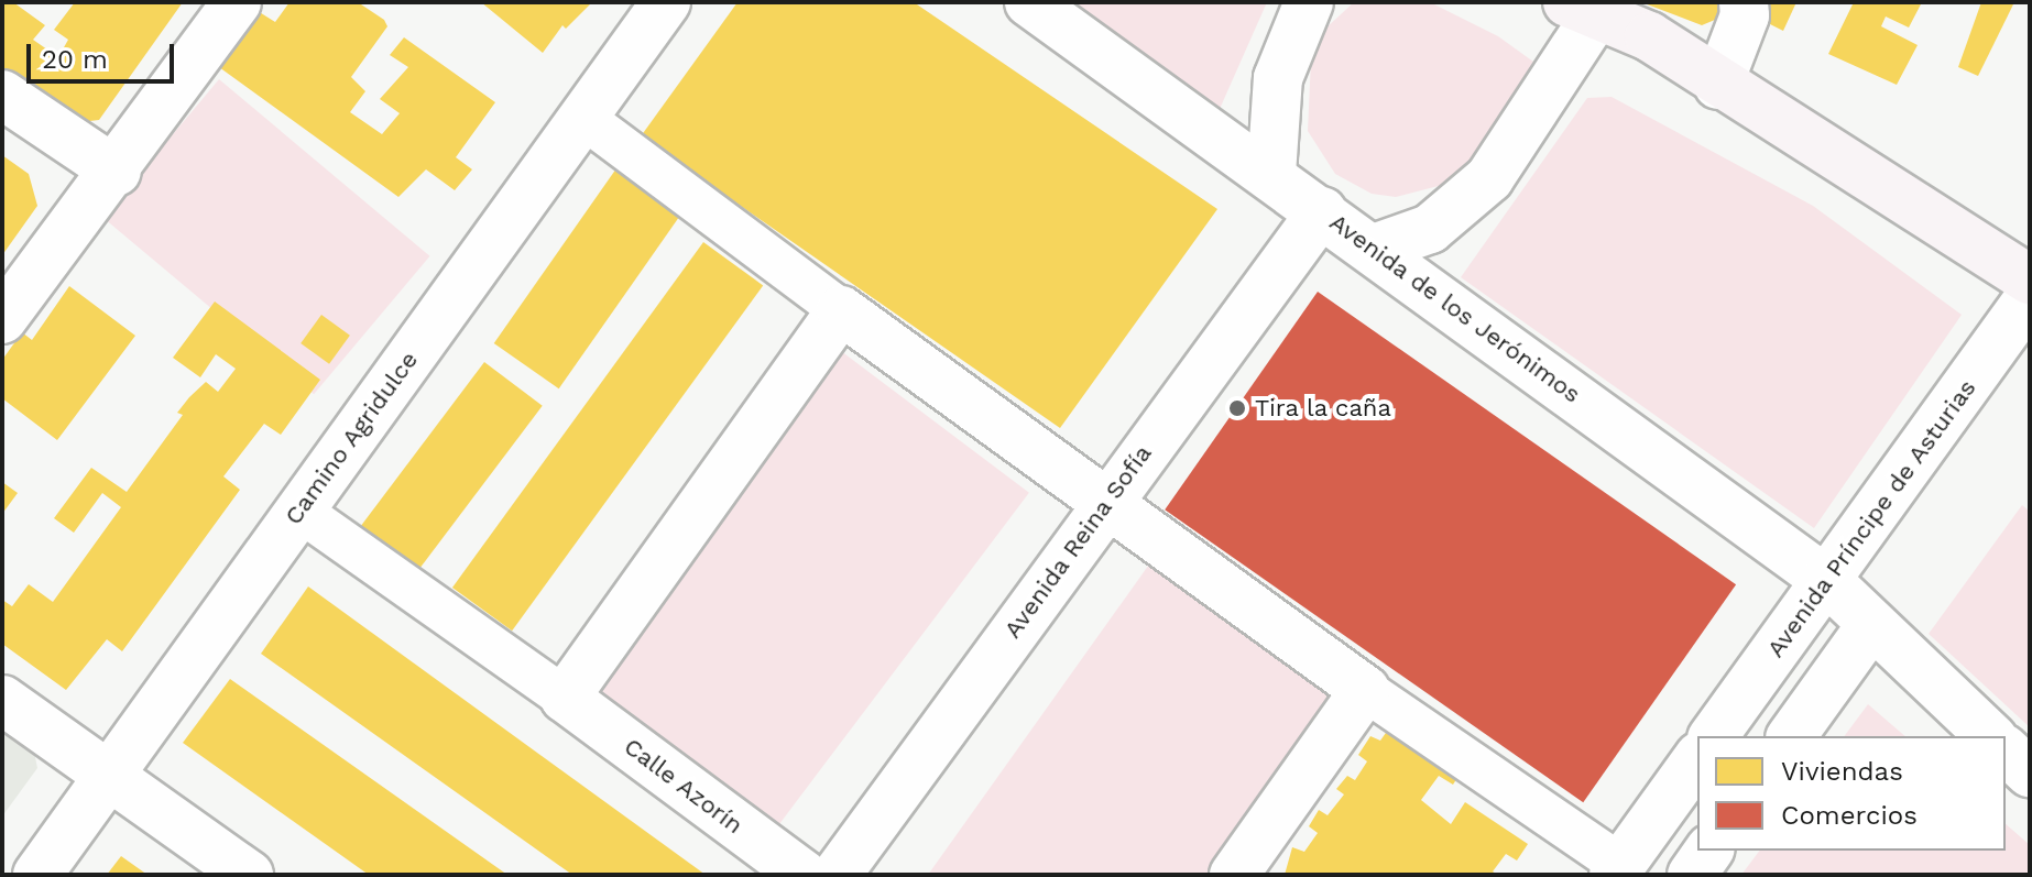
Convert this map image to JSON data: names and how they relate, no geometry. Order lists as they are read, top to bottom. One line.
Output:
{"streets":{"street":["Avenida de los Jerónimos","Camino Agridulce","Avenida Príncipe de Asturias","Avenida Reina Sofía","Calle Azorín"]},"crossings":[["Avenida de los Jerónimos","Avenida Príncipe de Asturias"],["Avenida de los Jerónimos","Avenida Reina Sofía"]],"places":["Tira la caña"],"legend":["Viviendas","Comercios"],"scale_bar":"20 m"}
